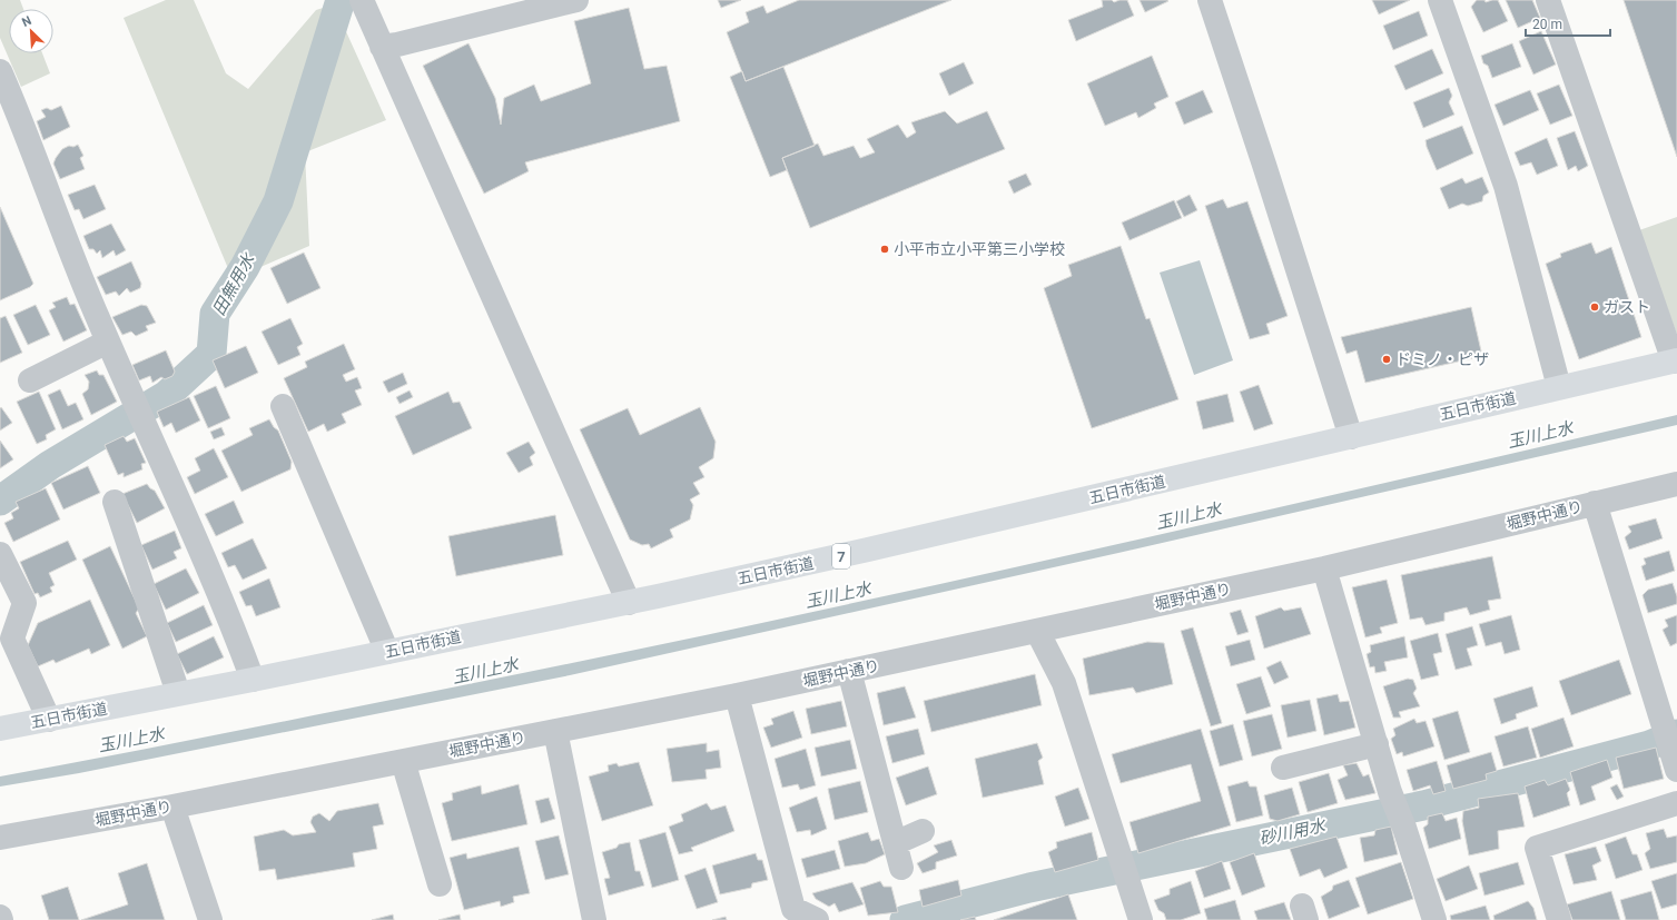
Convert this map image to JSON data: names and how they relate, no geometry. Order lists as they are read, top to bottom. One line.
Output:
{"streets":{"main road":["五日市街道","7"],"street":["堀野中通り"]},"water":["田無用水","玉川上水","砂川用水"],"places":["小平市立小平第三小学校","ガスト","ドミノ・ピザ"],"scale_bar":"20 m","north":"top left"}
